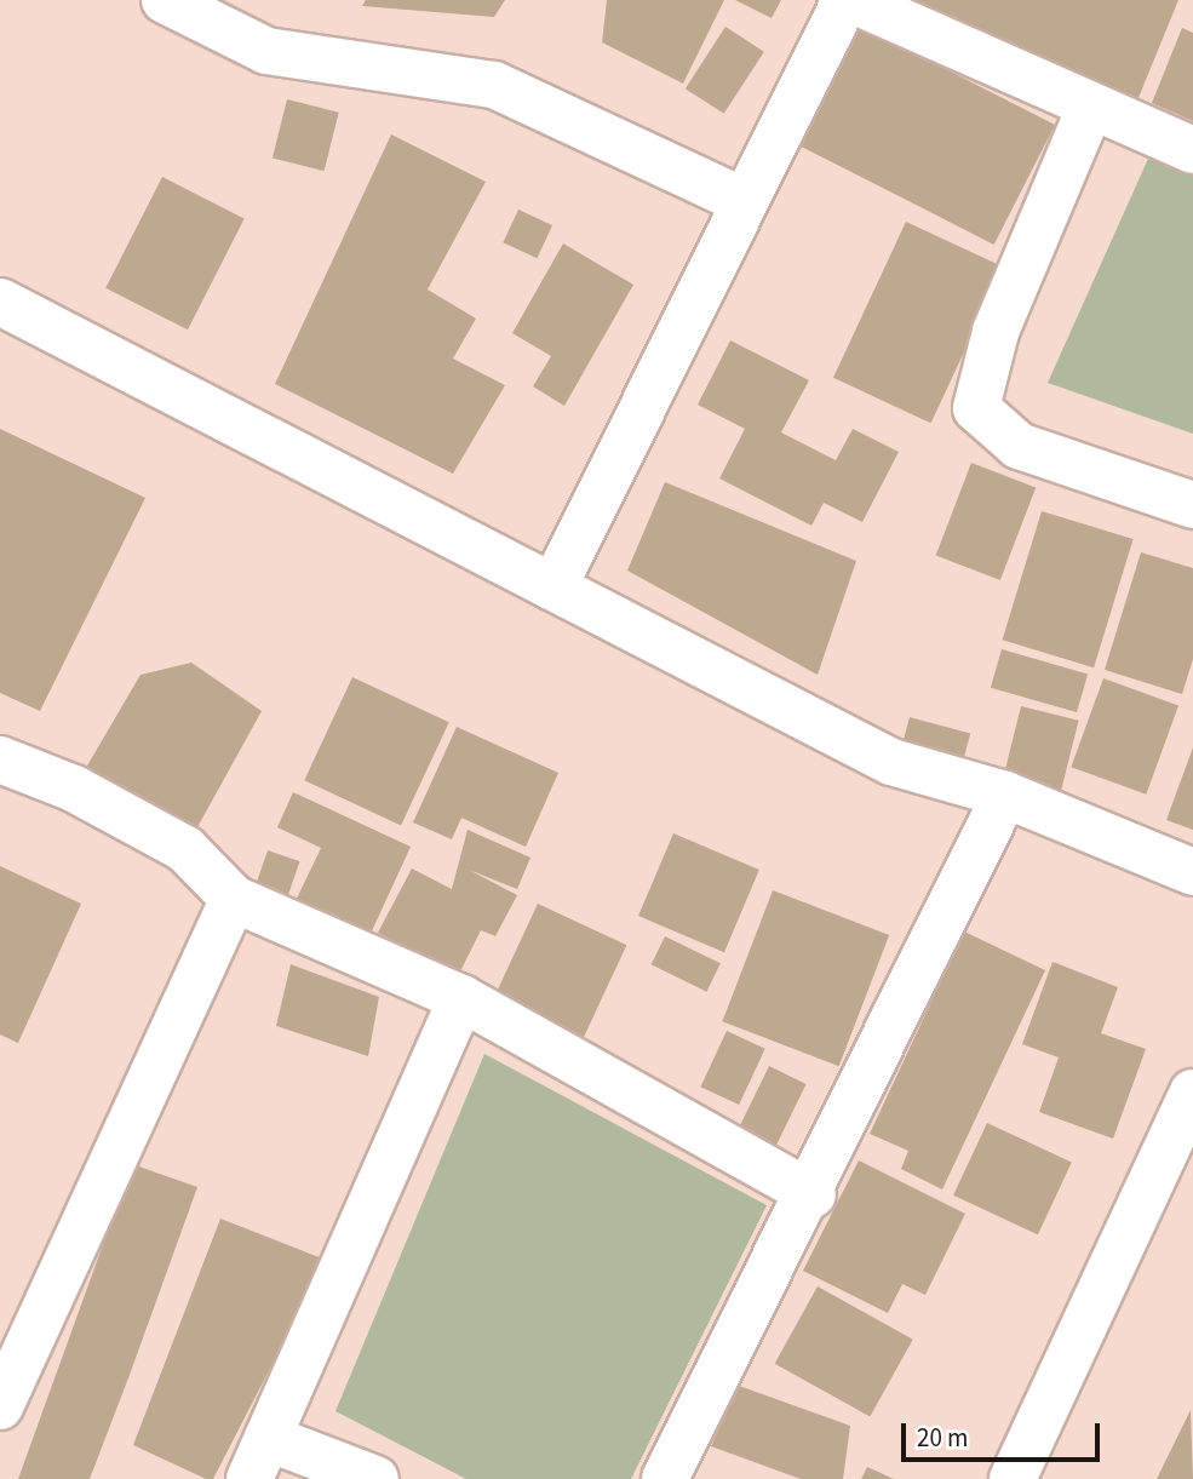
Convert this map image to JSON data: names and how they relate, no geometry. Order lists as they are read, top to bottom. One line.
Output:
{"scale_bar":"20 m"}
